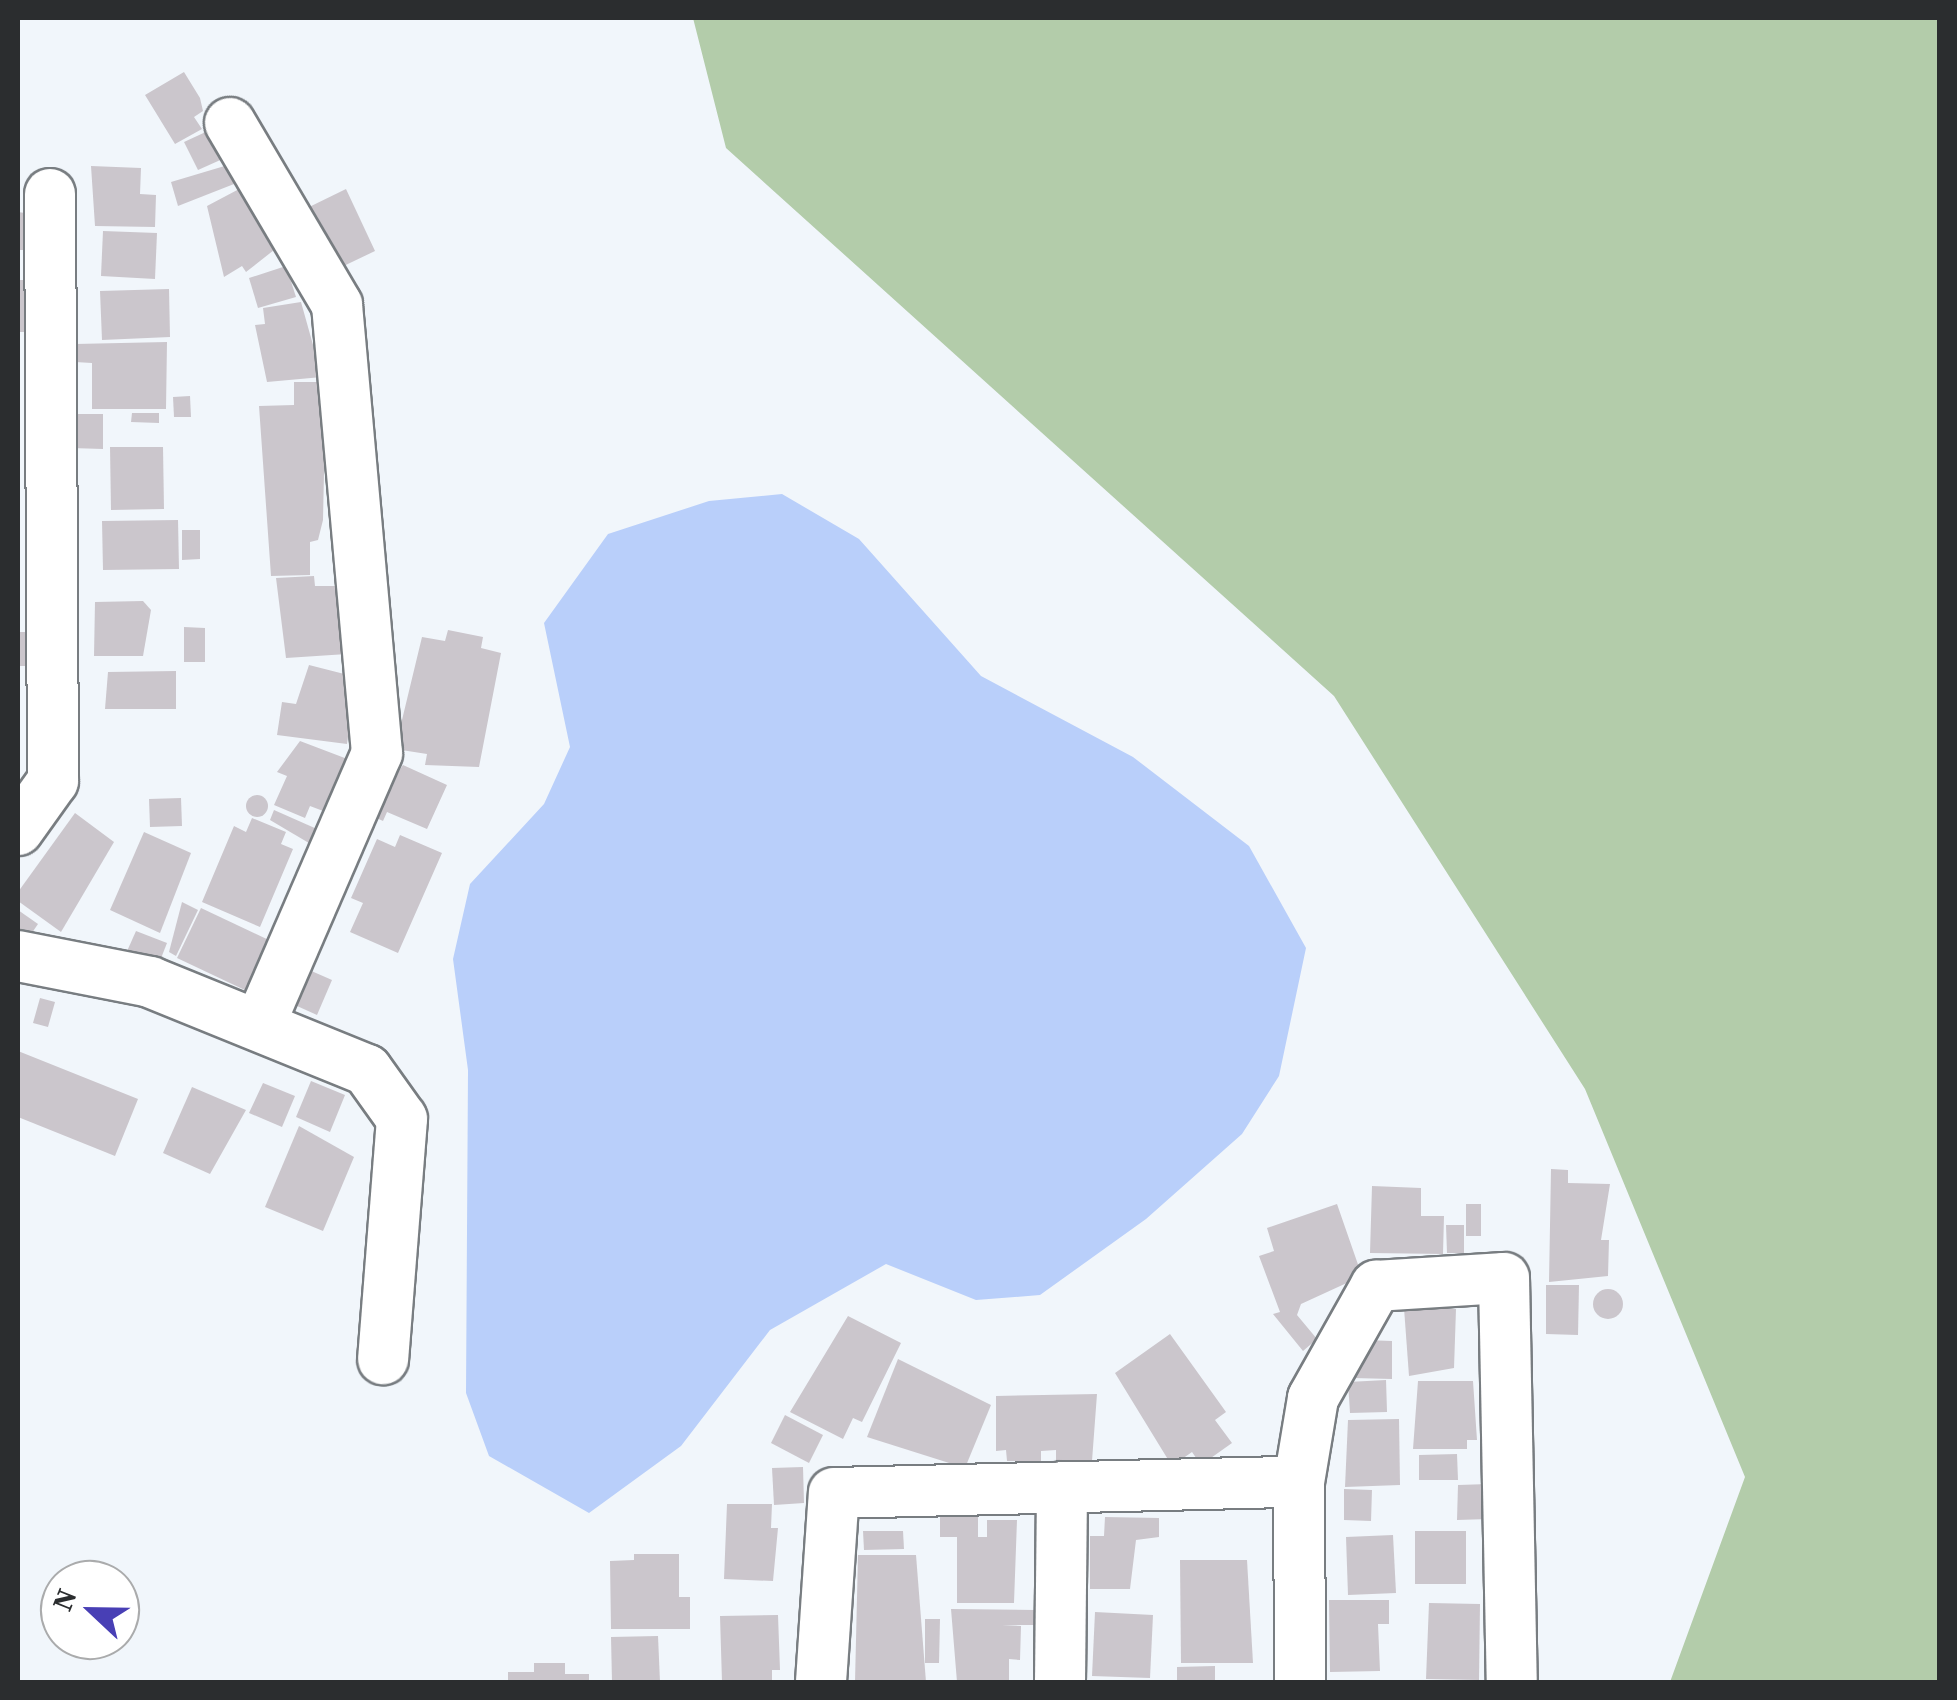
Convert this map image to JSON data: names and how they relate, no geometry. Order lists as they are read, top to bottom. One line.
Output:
{"north":"left"}
